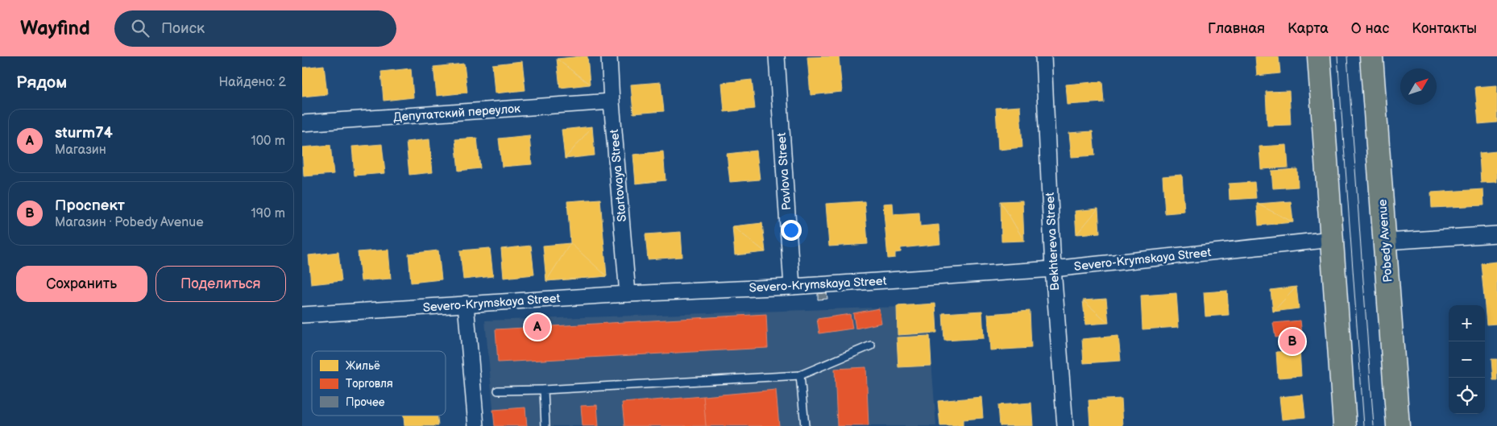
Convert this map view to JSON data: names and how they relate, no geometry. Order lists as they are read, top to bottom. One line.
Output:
{"streets":{"main road":["Pobedy Avenue"],"street":["Депутатский переулок","Pavlova Street","Startovaya Street","Bekhtereva Street","Severo-Krymskaya Street"]},"crossings":[["Депутатский переулок","Startovaya Street"],["Pavlova Street","Severo-Krymskaya Street"],["Startovaya Street","Severo-Krymskaya Street"],["Bekhtereva Street","Severo-Krymskaya Street"]],"legend":["Жильё","Торговля","Прочее"],"north":"top right","page":{"header":"Wayfind","search":"Поиск","nav":["Главная","Карта","О нас","Контакты"],"heading":["Рядом","Найдено: 2"],"list":[{"mark":"A","name":"sturm74","note":"Магазин","value":"100 m"},{"mark":"B","name":"Проспект","note":"Магазин · Pobedy Avenue","value":"190 m"}],"buttons":["Сохранить","Поделиться"],"map_buttons":["+","−"],"pins":["A","B"]}}
